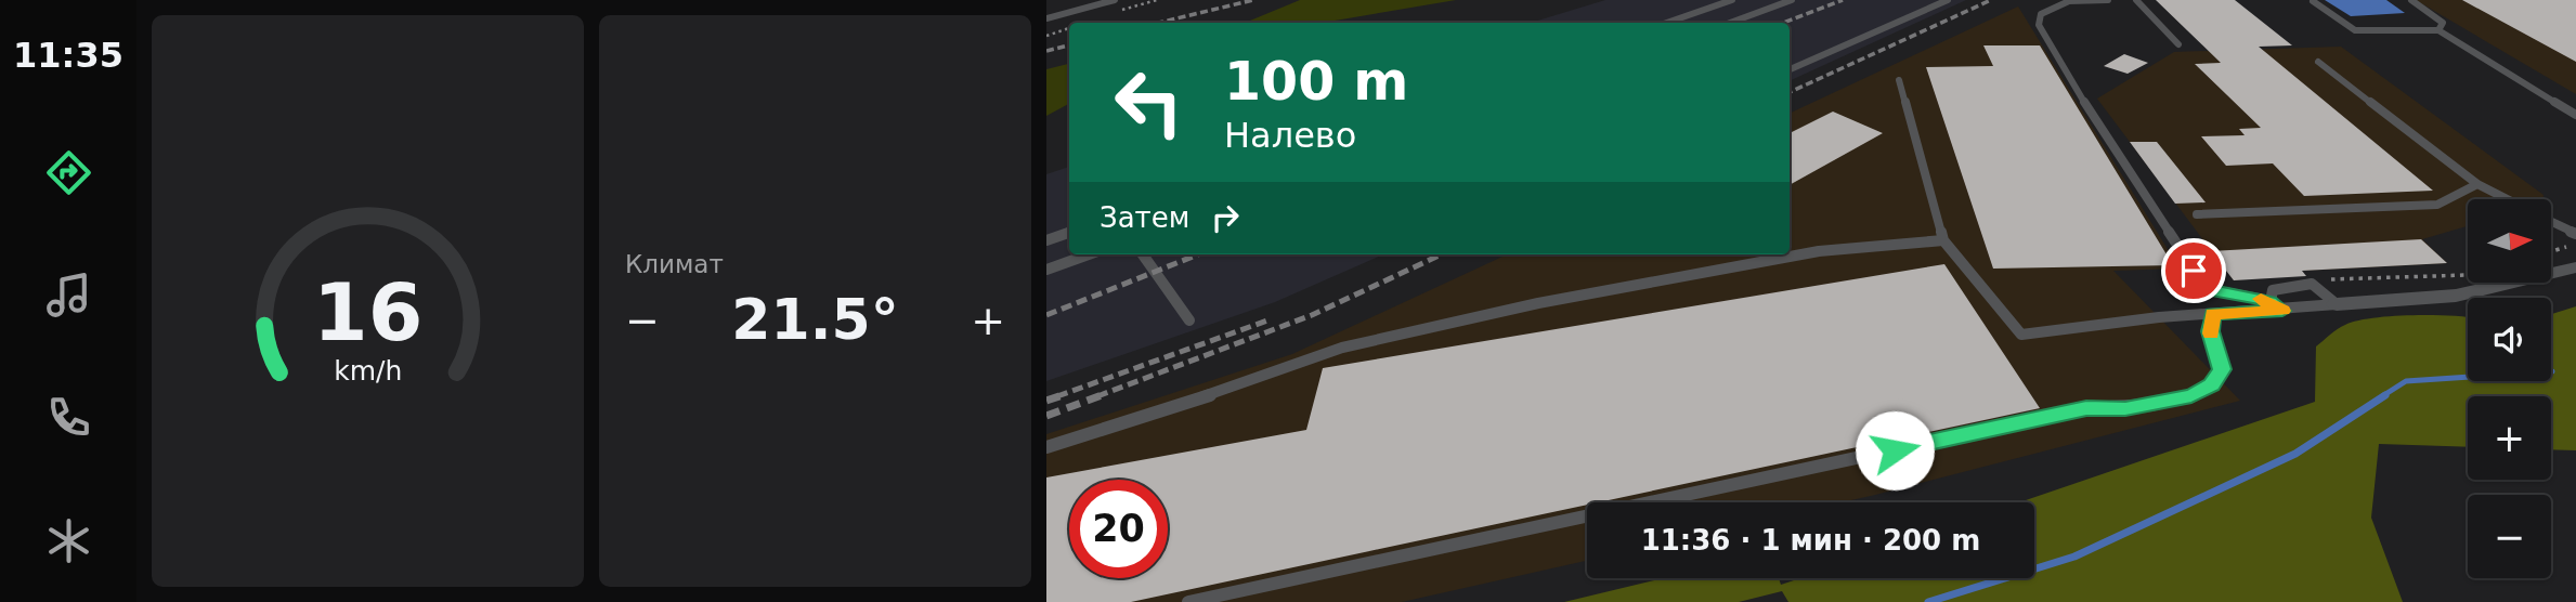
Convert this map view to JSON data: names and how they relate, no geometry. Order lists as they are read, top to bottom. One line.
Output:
{"north":"right","page":{"tabs":"11:35","tile":"Климат","turn":["100 m","Налево"],"then":"Затем","map_buttons":["+","−"],"heat":["−","21.5°","+"],"limit":"20","trip":"11:36 · 1 мин · 200 m","gauge":["16","km/h"]}}
